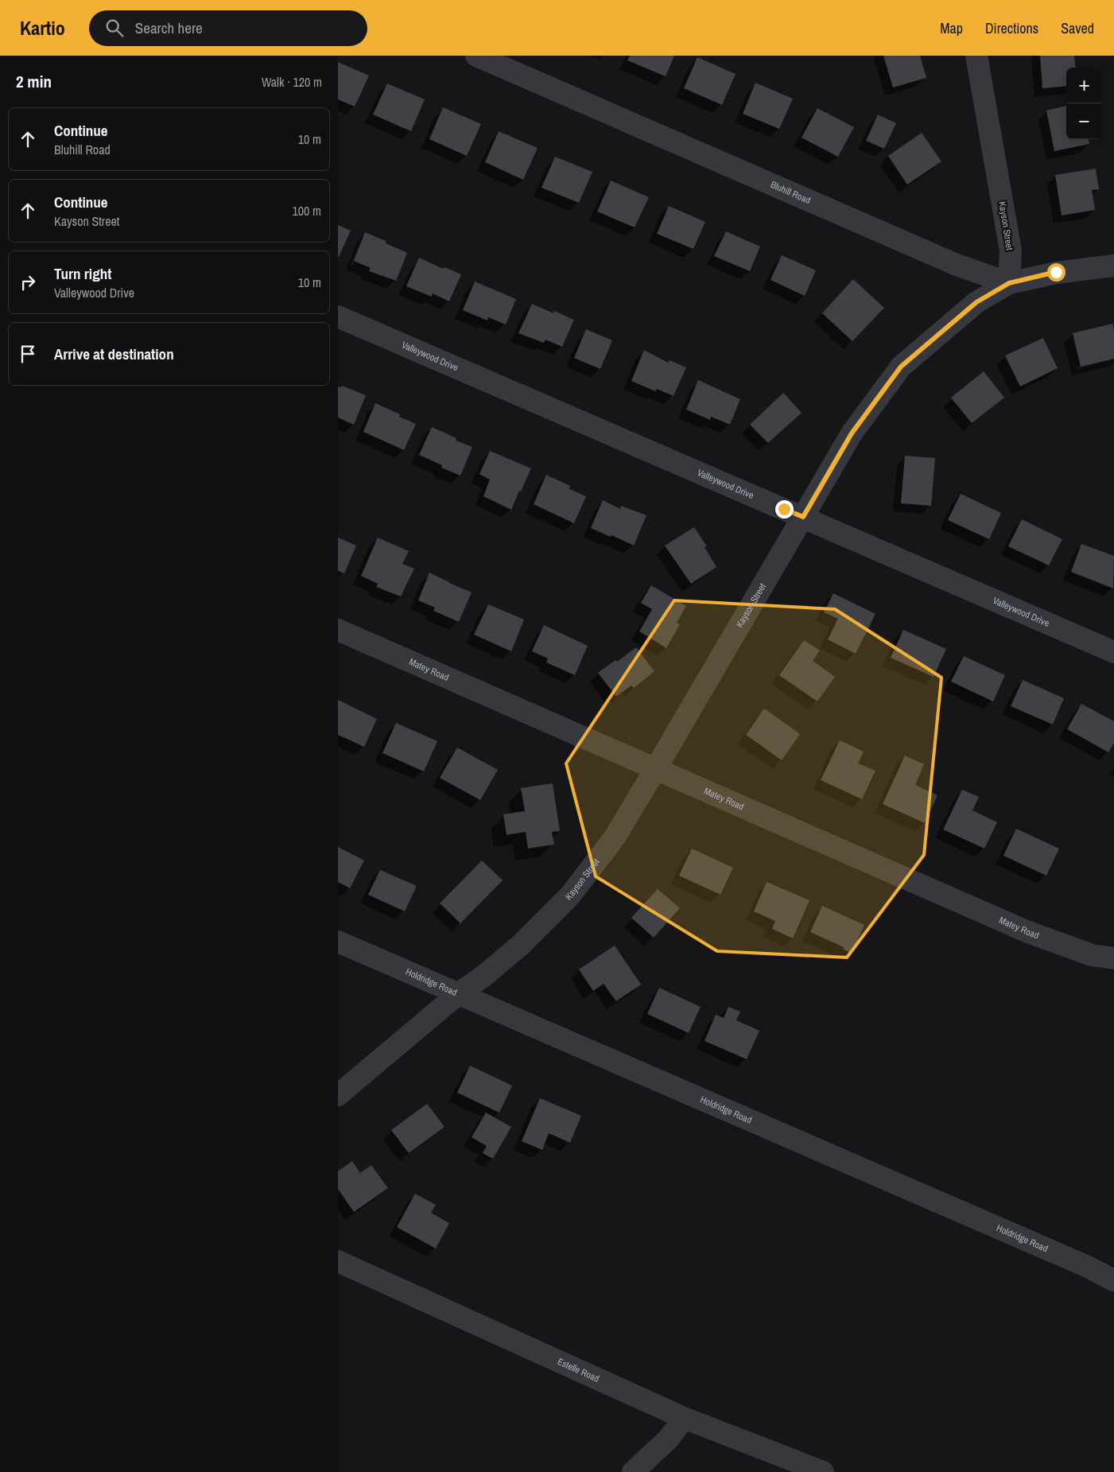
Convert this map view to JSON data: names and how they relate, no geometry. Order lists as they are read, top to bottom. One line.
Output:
{"streets":{"street":["Bluhill Road","Kayson Street","Valleywood Drive","Matey Road","Holdridge Road","Estelle Road"]},"crossings":[["Bluhill Road","Kayson Street"],["Kayson Street","Valleywood Drive"],["Kayson Street","Matey Road"],["Kayson Street","Holdridge Road"]],"page":{"header":"Kartio","search":"Search here","nav":["Map","Directions","Saved"],"heading":["2 min","Walk · 120 m"],"map_buttons":["+","−"],"list":[["Continue","Bluhill Road","10 m"],["Continue","Kayson Street","100 m"],["Turn right","Valleywood Drive","10 m"],"Arrive at destination"]}}
